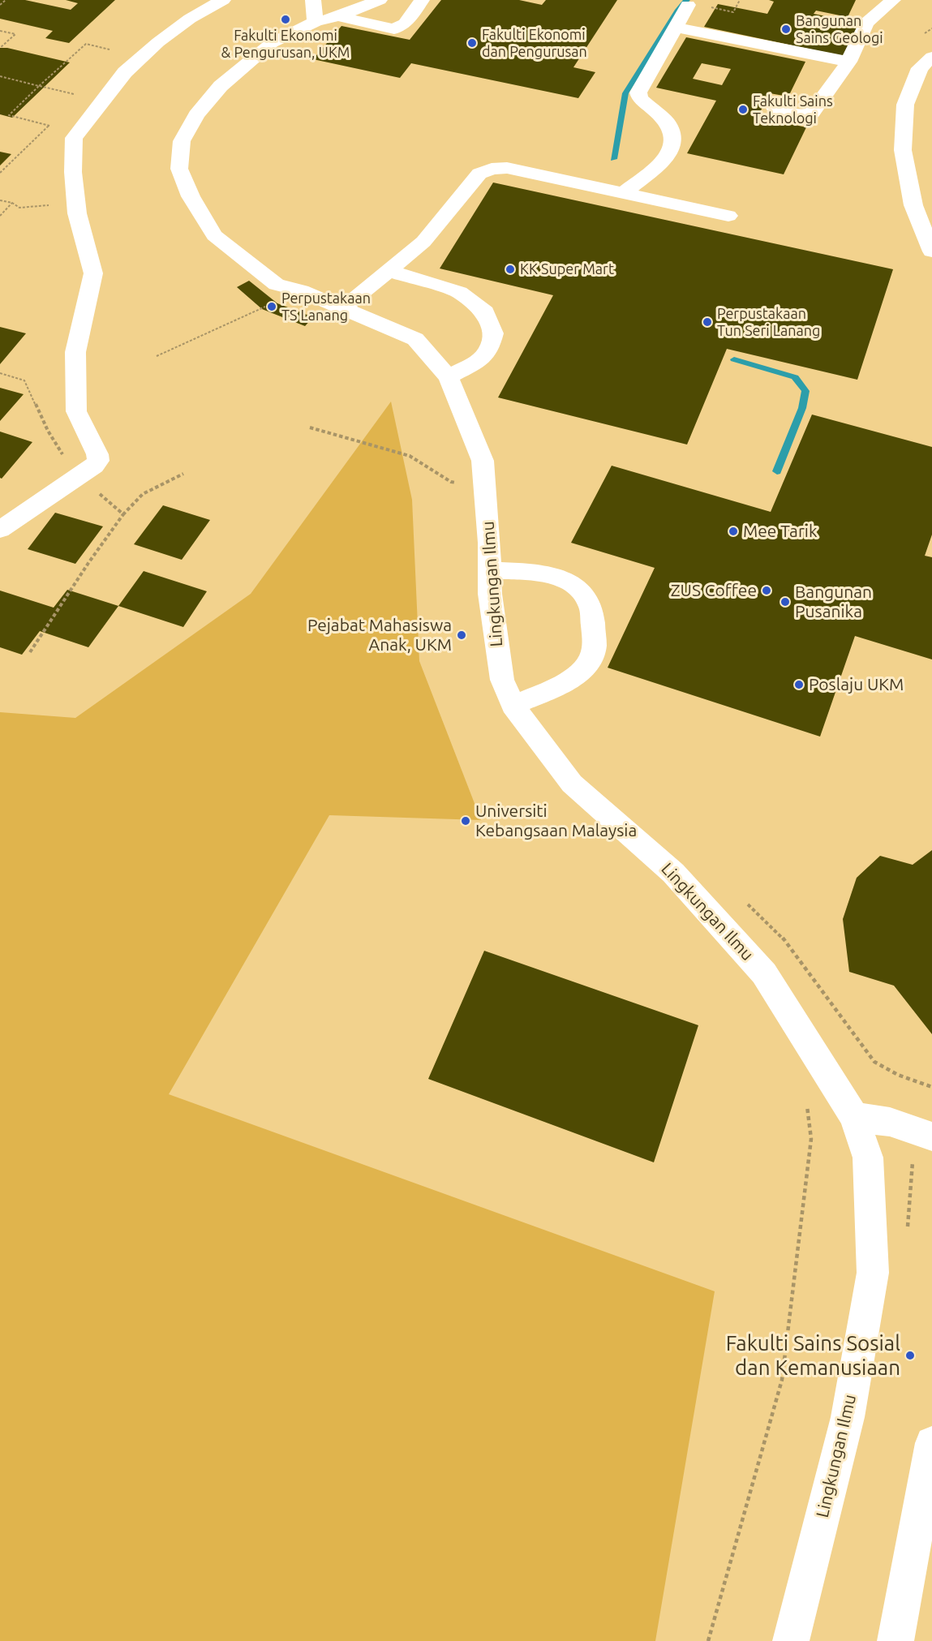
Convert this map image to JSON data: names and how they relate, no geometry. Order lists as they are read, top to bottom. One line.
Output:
{"streets":{"street":["Lingkungan Ilmu"]},"places":["Fakulti Ekonomi & Pengurusan, UKM","Bangunan Sains Geologi","Fakulti Ekonomi dan Pengurusan","Fakulti Sains Teknologi","KK Super Mart","Perpustakaan TS Lanang","Perpustakaan Tun Seri Lanang","Mee Tarik","ZUS Coffee","Bangunan Pusanika","Pejabat Mahasiswa Anak, UKM","Poslaju UKM","Universiti Kebangsaan Malaysia","Fakulti Sains Sosial dan Kemanusiaan"]}
